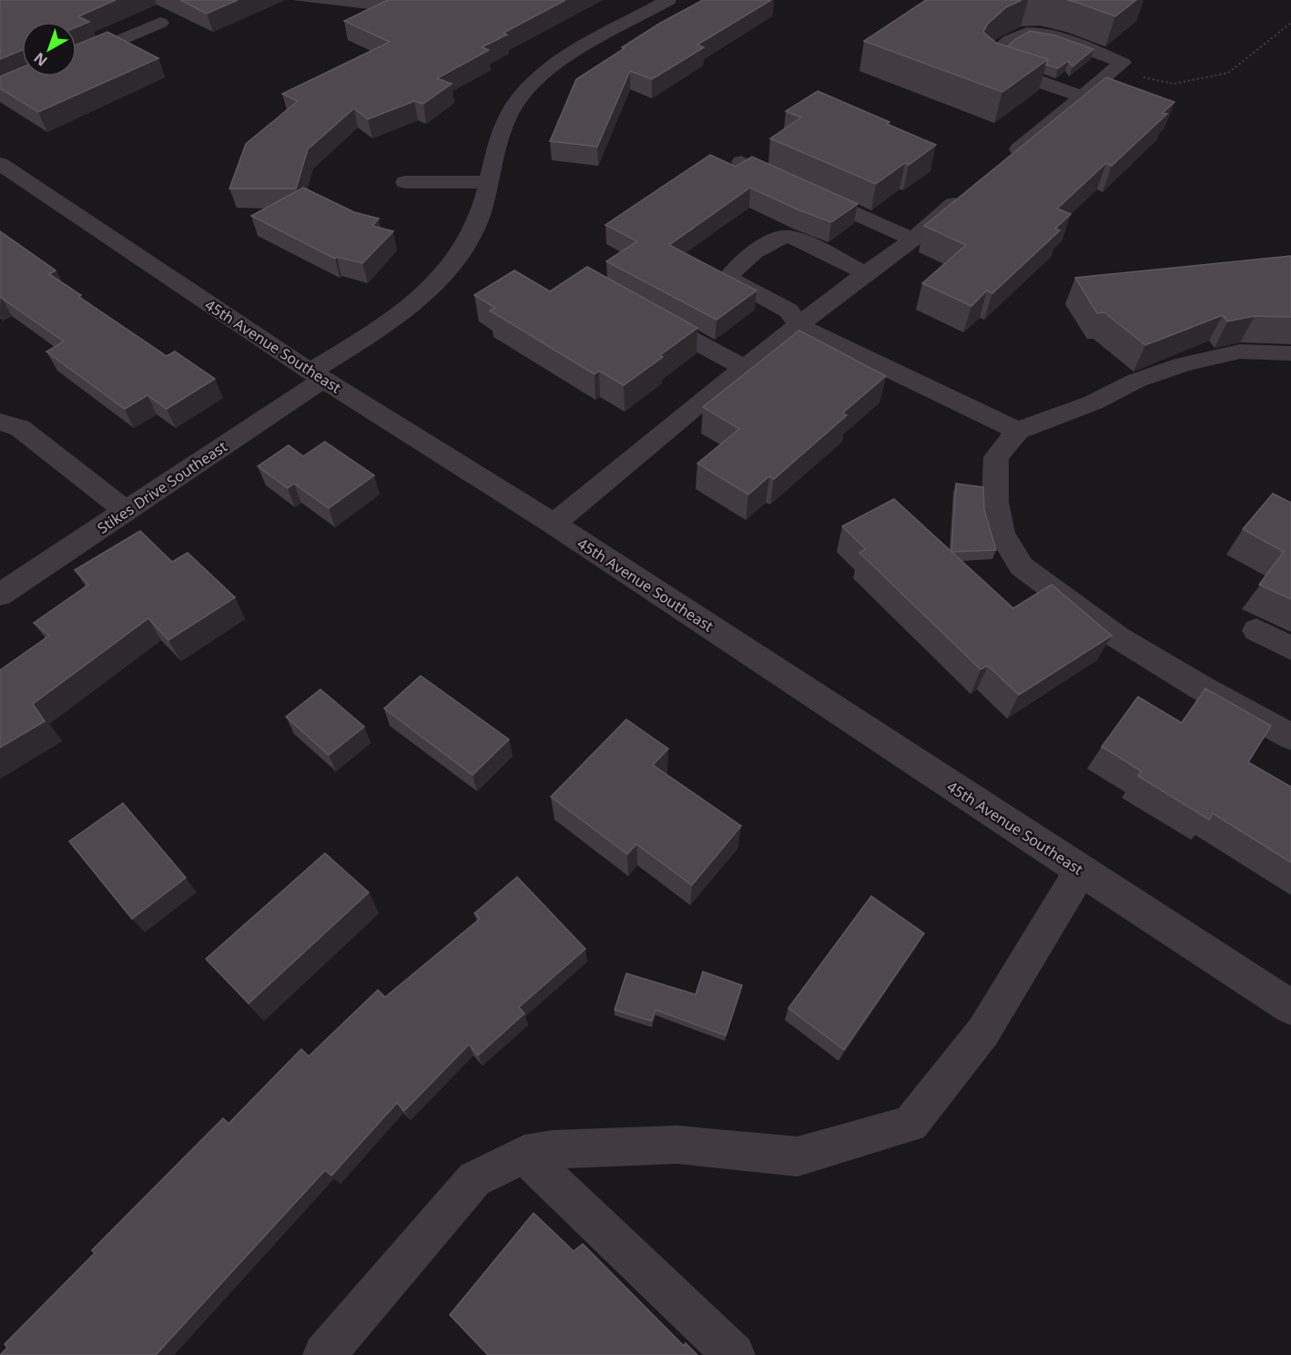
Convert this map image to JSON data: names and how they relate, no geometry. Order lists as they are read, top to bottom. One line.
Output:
{"streets":{"street":["45th Avenue Southeast","Stikes Drive Southeast"]},"crossings":[["45th Avenue Southeast","Stikes Drive Southeast"]],"north":"bottom left"}
